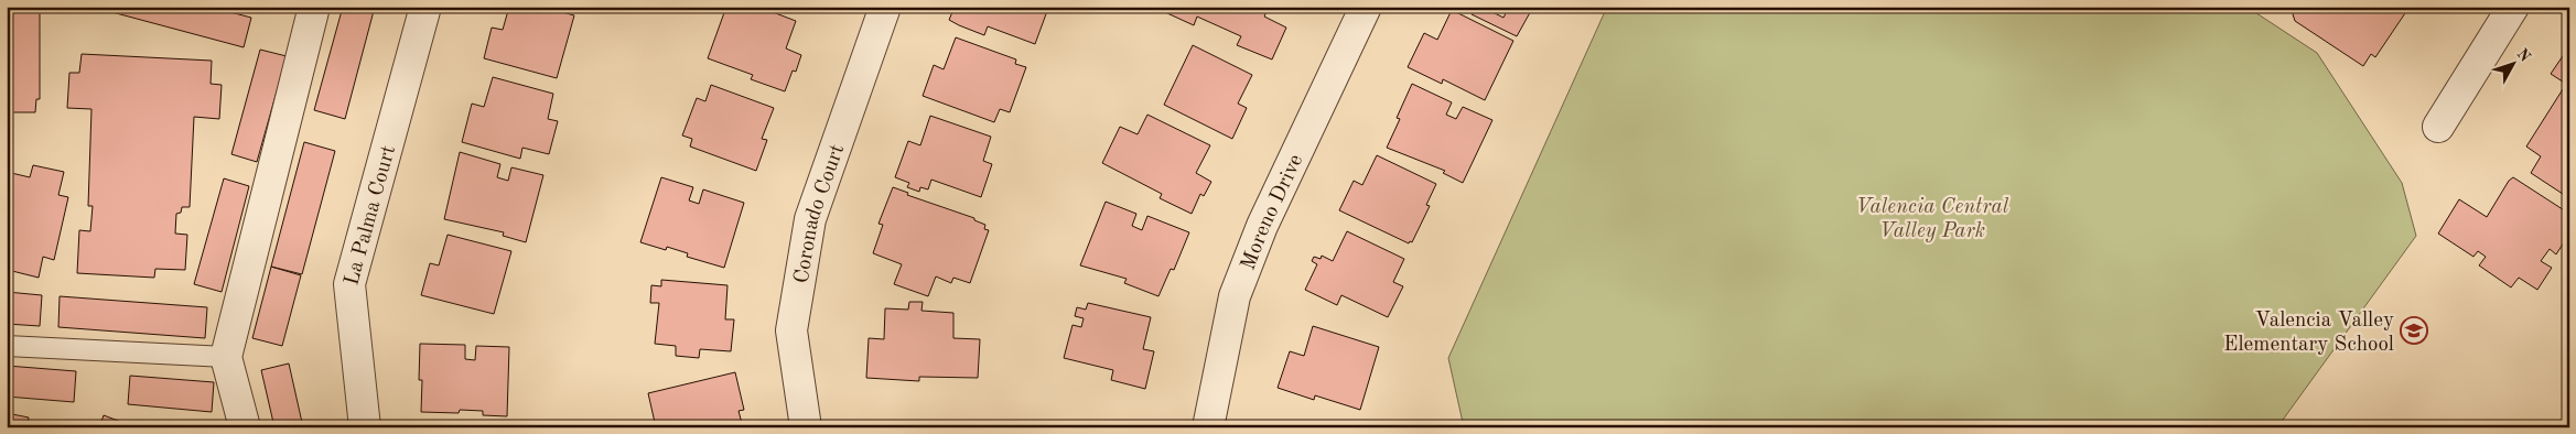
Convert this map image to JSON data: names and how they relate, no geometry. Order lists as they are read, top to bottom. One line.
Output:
{"streets":{"street":["Moreno Drive","Coronado Court","La Palma Court"]},"parks":["Valencia Central Valley Park"],"places":{"school or university":["Valencia Valley Elementary School"]},"north":"top right"}
